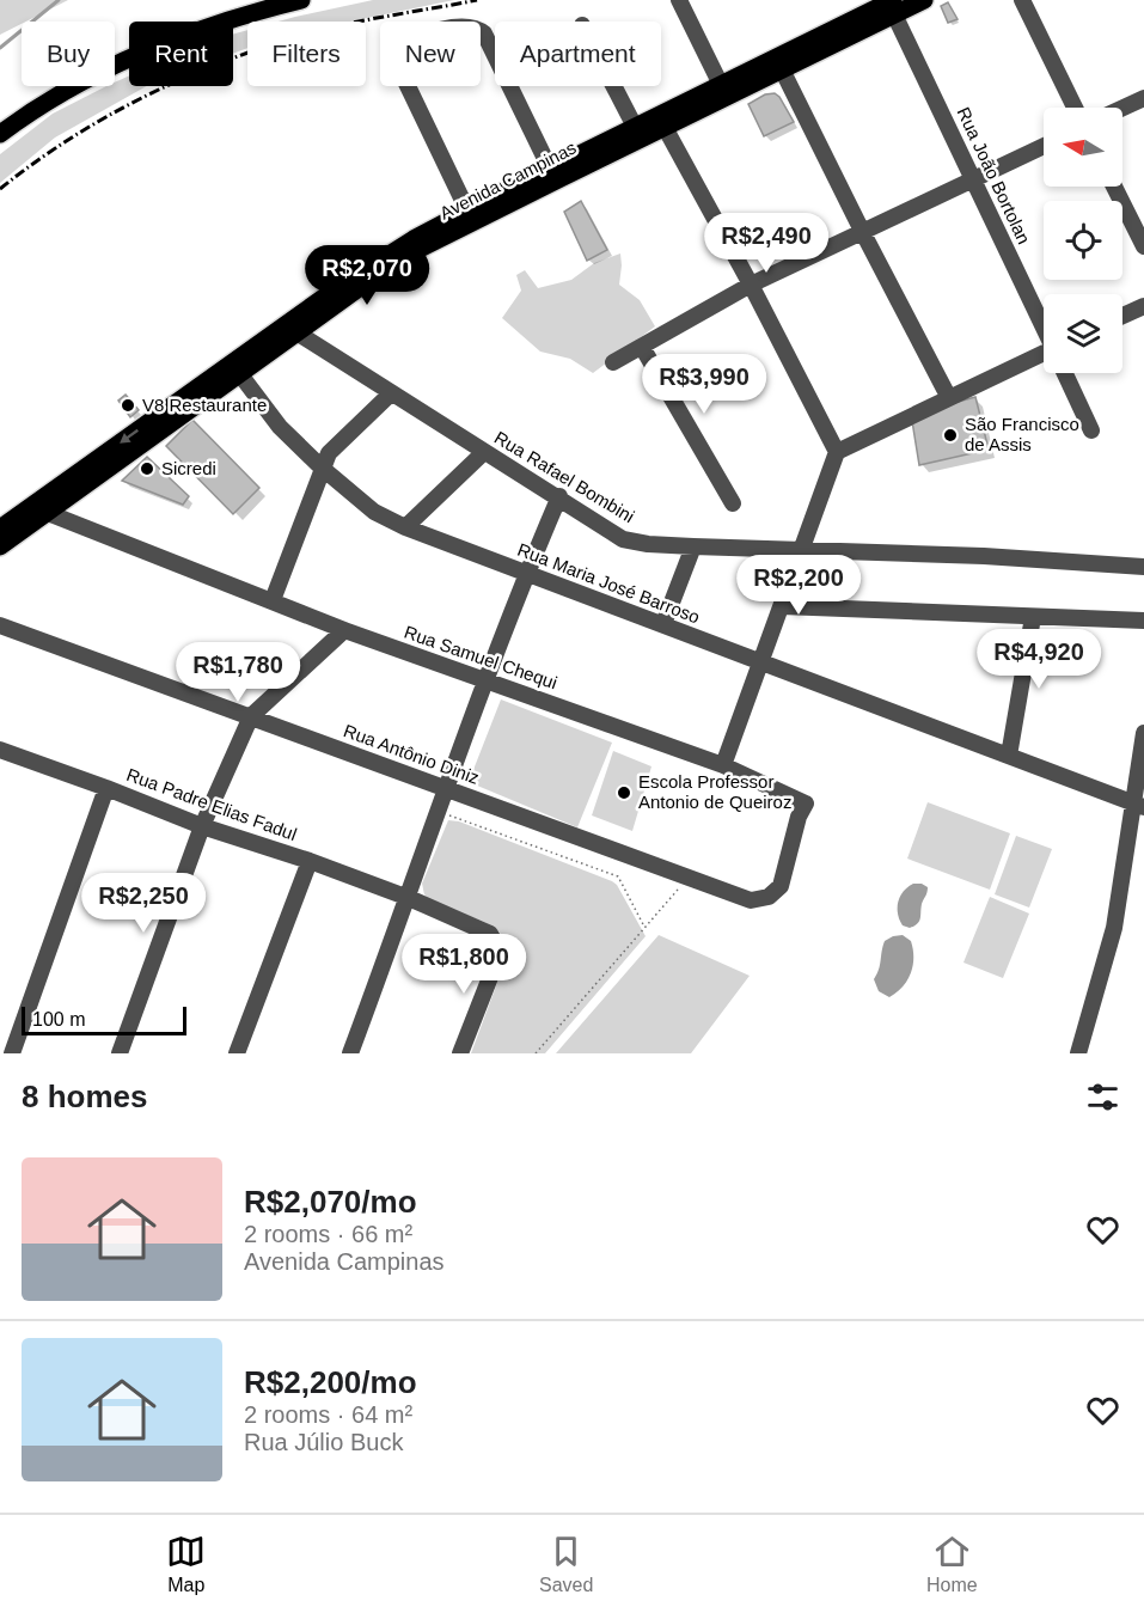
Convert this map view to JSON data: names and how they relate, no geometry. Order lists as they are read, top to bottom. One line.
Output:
{"streets":{"main road":["Avenida Campinas"],"street":["Rua João Bortolan","Rua Rafael Bombini","Rua Maria José Barroso","Rua Samuel Chequi","Rua Antônio Diniz","Rua Padre Elias Fadul"]},"crossings":[["Rua João Bortolan","Avenida Campinas"],["Avenida Campinas","Rua Rafael Bombini"],["Avenida Campinas","Rua Maria José Barroso"],["Avenida Campinas","Rua Samuel Chequi"],["Rua Samuel Chequi","Rua Antônio Diniz"]],"places":["V8 Restaurante","São Francisco de Assis","Sicredi","Escola Professor Antonio de Queiroz"],"scale_bar":"100 m","north":"left","page":{"chip":["Buy","Rent","Filters","New","Apartment"],"price":["R$2,490","R$2,070","R$3,990","R$2,200","R$4,920","R$1,780","R$2,250","R$1,800"],"scale":"100 m","heading":"8 homes","list":[{"name":"R$2,070/mo","note":"2 rooms · 66 m² · Avenida Campinas"},{"name":"R$2,200/mo","note":"2 rooms · 64 m² · Rua Júlio Buck"}],"tabs":["Map","Saved","Home"]}}
